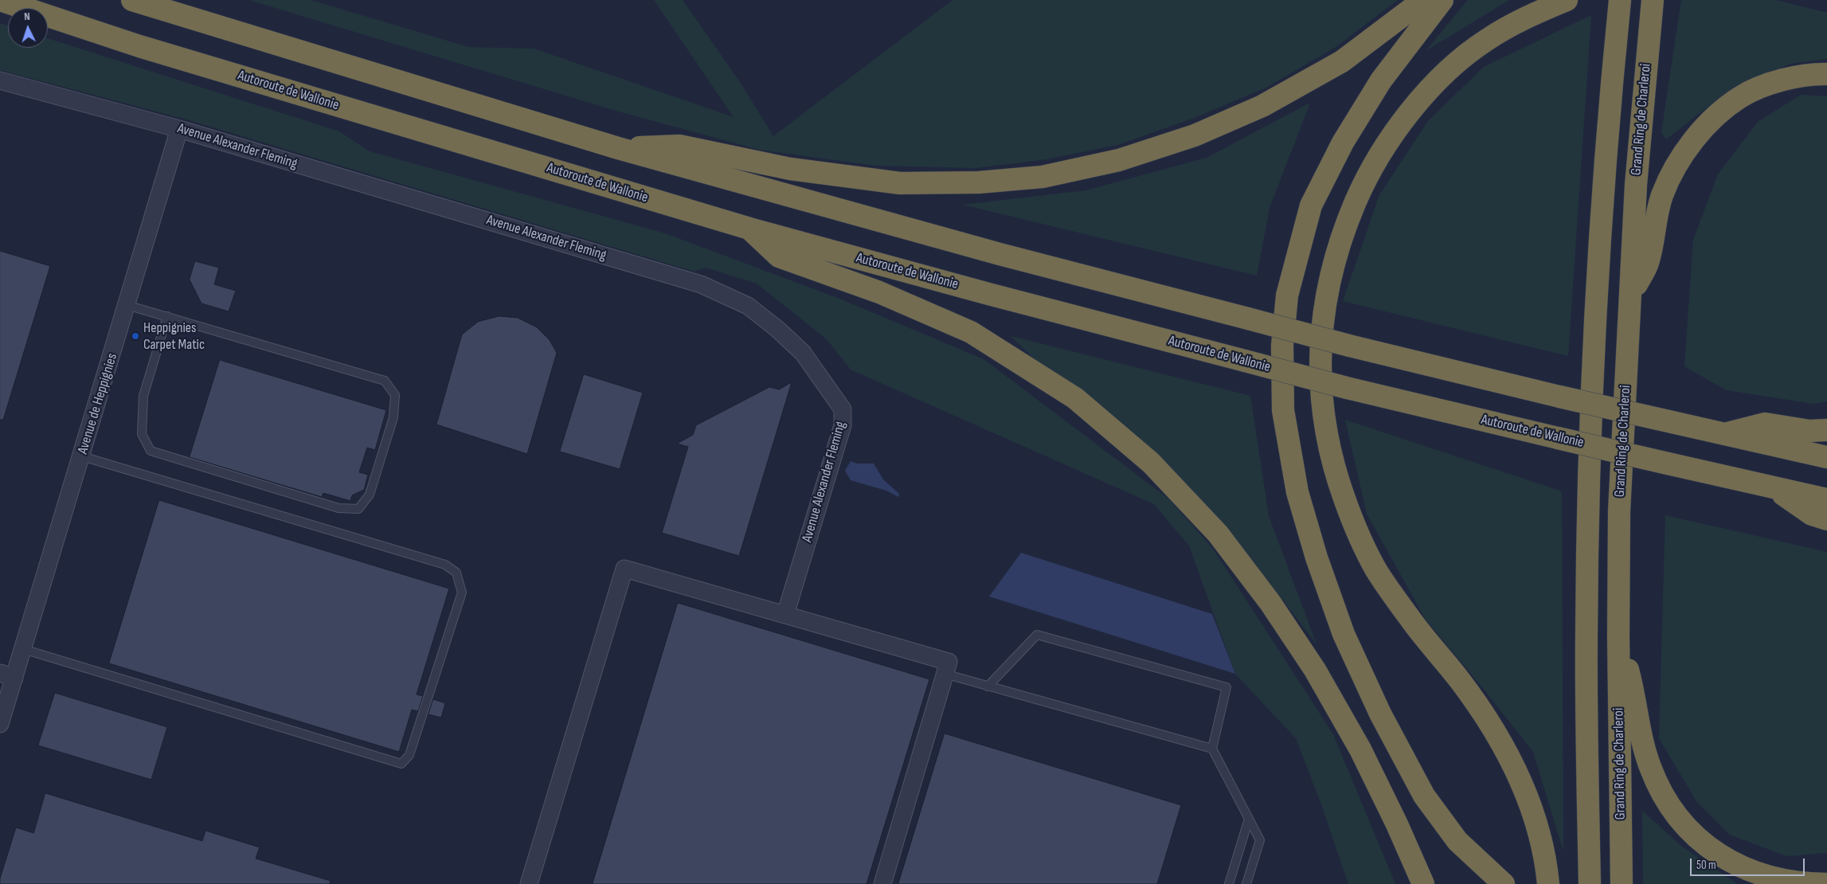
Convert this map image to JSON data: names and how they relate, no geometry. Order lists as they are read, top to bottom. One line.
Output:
{"streets":{"highway":["Autoroute de Wallonie","Grand Ring de Charleroi"],"street":["Avenue Alexander Fleming","Avenue de Heppignies"]},"crossings":[["Avenue Alexander Fleming","Avenue de Heppignies"]],"places":["Heppignies Carpet Matic"],"scale_bar":"50 m","north":"top"}
